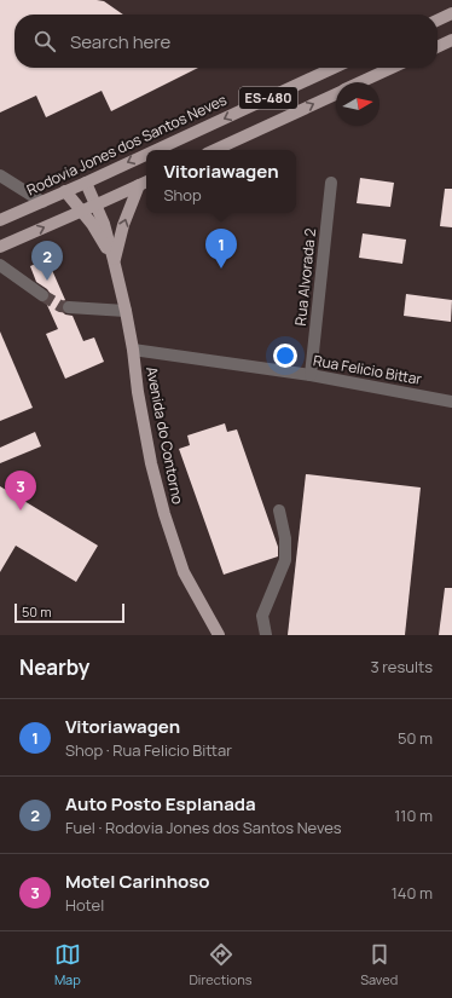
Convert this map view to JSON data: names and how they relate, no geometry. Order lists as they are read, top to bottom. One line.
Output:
{"streets":{"main road":["ES-480","Rodovia Jones dos Santos Neves","Avenida do Contorno"],"street":["Rua Alvorada 2","Rua Felicio Bittar"]},"crossings":[["Rodovia Jones dos Santos Neves","Avenida do Contorno"],["Rua Alvorada 2","Rua Felicio Bittar"],["Rua Felicio Bittar","Avenida do Contorno"]],"scale_bar":"50 m","north":"right","page":{"search":"Search here","popup":["Vitoriawagen","Shop"],"pins":["1","2","3"],"scale":"50 m","heading":["Nearby","3 results"],"list":[{"mark":"1","name":"Vitoriawagen","note":"Shop · Rua Felicio Bittar","value":"50 m"},{"mark":"2","name":"Auto Posto Esplanada","note":"Fuel · Rodovia Jones dos Santos Neves","value":"110 m"},{"mark":"3","name":"Motel Carinhoso","note":"Hotel","value":"140 m"}],"nav":["Map","Directions","Saved"]}}
